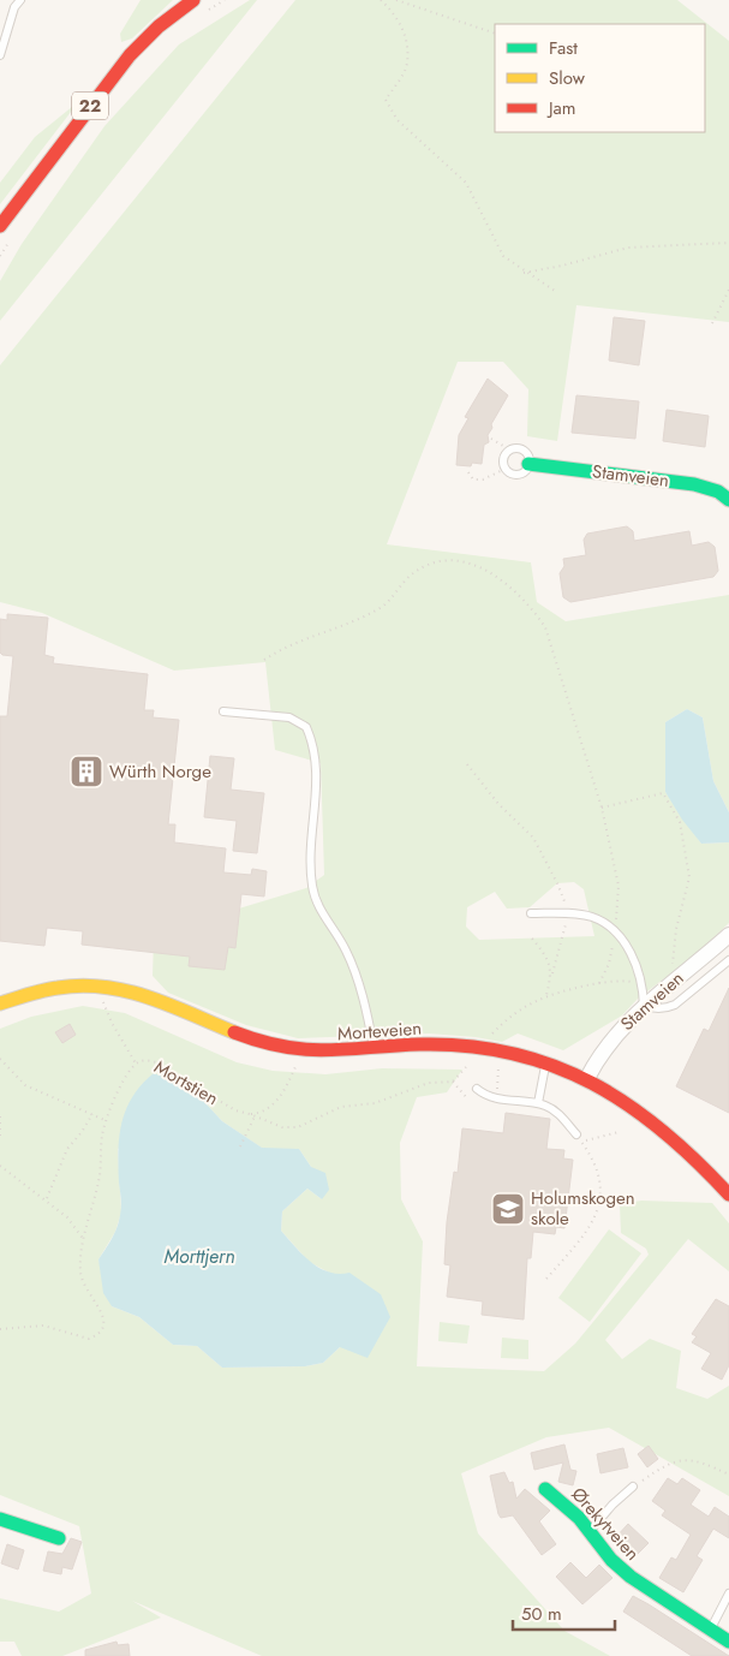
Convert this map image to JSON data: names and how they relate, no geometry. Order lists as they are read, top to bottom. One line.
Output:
{"streets":{"street":["22","Stamveien","Morteveien","Ørekytveien"],"path":["Mortstien"]},"crossings":[["Stamveien","Morteveien"]],"water":["Morttjern"],"places":{"building":["Würth Norge"],"school or university":["Holumskogen skole"]},"legend":["Fast","Slow","Jam"],"scale_bar":"50 m"}
